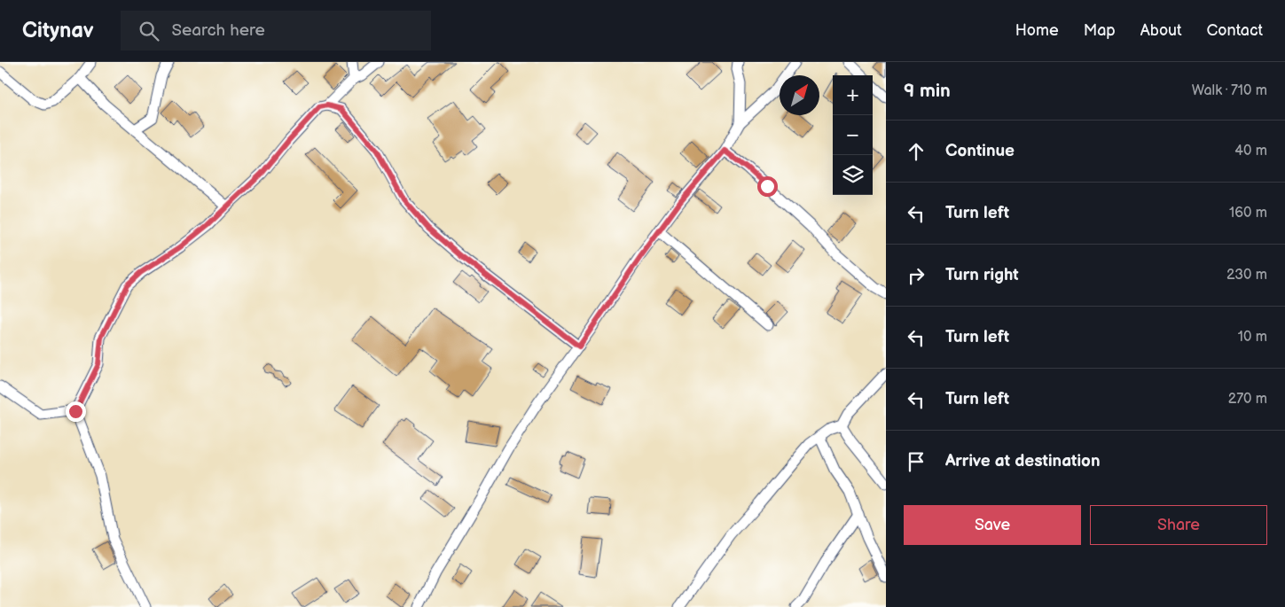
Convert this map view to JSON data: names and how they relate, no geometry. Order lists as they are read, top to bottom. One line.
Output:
{"north":"top right","page":{"header":"Citynav","search":"Search here","nav":["Home","Map","About","Contact"],"heading":["9 min","Walk · 710 m"],"map_buttons":["+","−"],"list":[["Continue","40 m"],["Turn left","160 m"],["Turn right","230 m"],["Turn left","10 m"],["Turn left","270 m"],"Arrive at destination"],"buttons":["Save","Share"]}}
